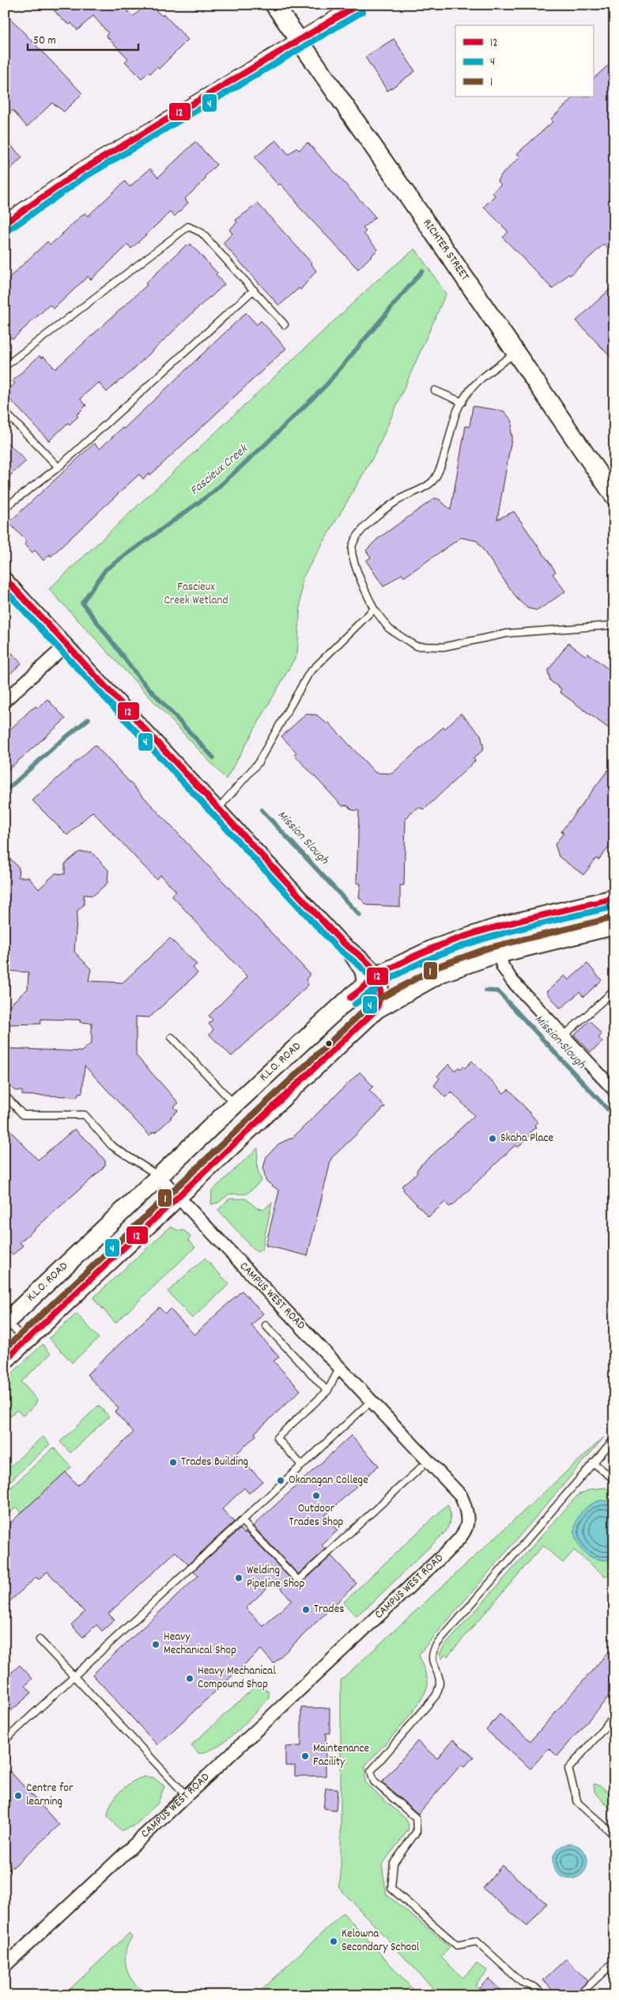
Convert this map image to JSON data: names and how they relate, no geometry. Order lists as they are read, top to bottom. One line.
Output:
{"streets":{"main road":["RICHTER STREET","K.L.O. ROAD"],"street":["CAMPUS WEST ROAD"]},"crossings":[["K.L.O. ROAD","CAMPUS WEST ROAD"]],"water":["Fascieux Creek","Mission Slough"],"parks":["Fascieux Creek Wetland"],"places":["Skaha Place","Trades Building","Okanagan College","Outdoor Trades Shop","Welding Pipeline Shop","Trades","Heavy Mechanical Shop","Heavy Mechanical Compound Shop","Maintenance Facility","Centre for learning","Kelowna Secondary School"],"lines":["transit line 12","transit line 4","transit line 1"],"legend":["12","4","1"],"scale_bar":"50 m"}
